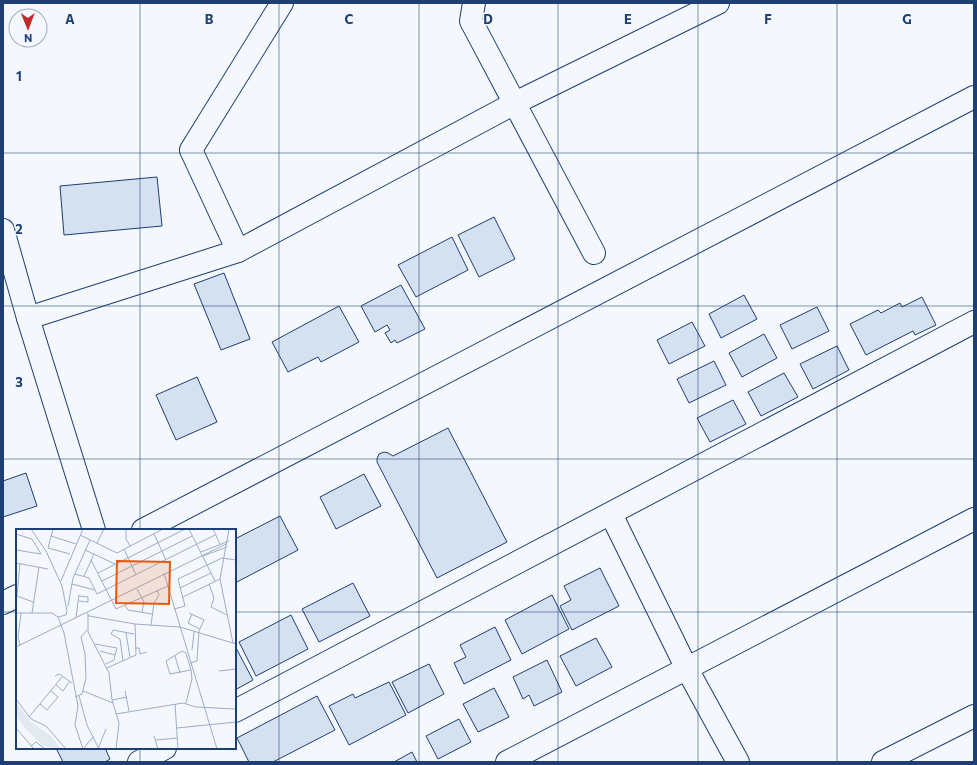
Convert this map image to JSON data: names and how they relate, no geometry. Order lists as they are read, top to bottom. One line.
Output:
{"north":"bottom","grid":{"columns":["A","B","C","D","E","F","G"],"rows":["1","2","3"]}}
